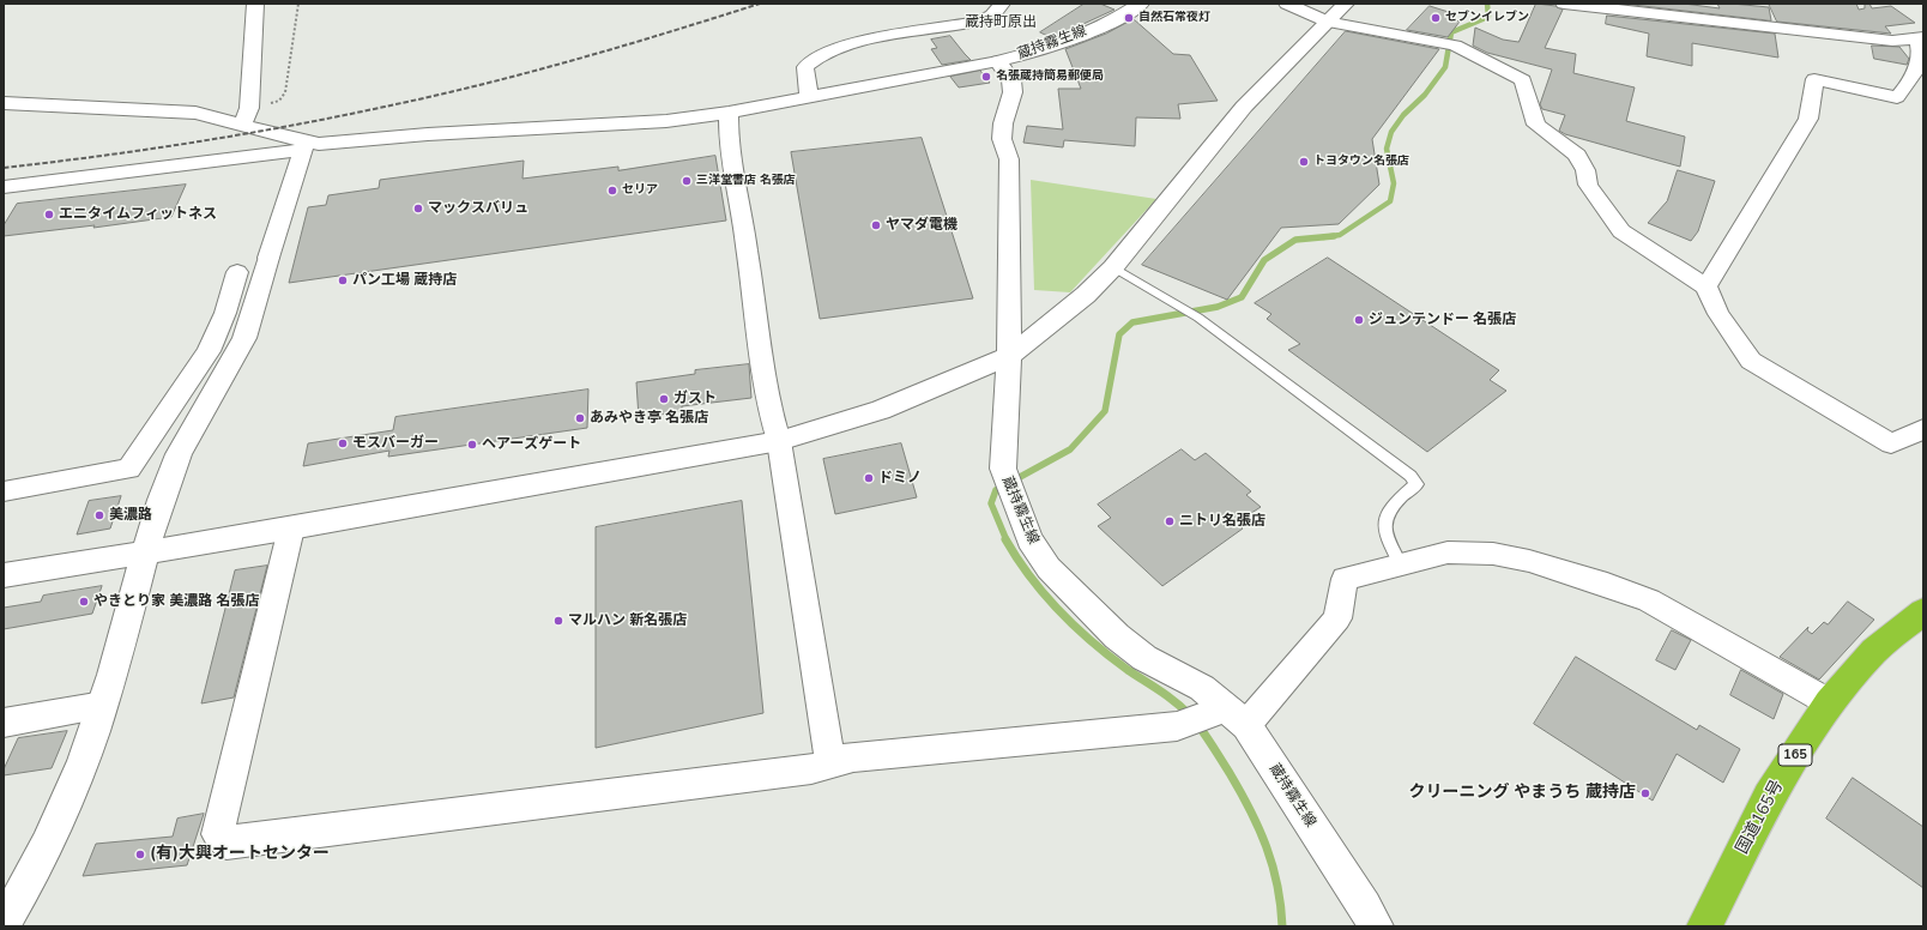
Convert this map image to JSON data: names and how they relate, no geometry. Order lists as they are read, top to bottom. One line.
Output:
{"streets":{"highway":["165","国道165号"],"street":["蔵持霧生線"]},"districts":["蔵持町原出"],"places":["自然石常夜灯","セブンイレブン","名張蔵持簡易郵便局","トヨタウン名張店","三洋堂書店 名張店","セリア","マックスバリュ","エニタイムフィットネス","ヤマダ電機","パン工場 蔵持店","ジュンテンドー 名張店","ガスト","あみやき亭 名張店","モスバーガー","ヘアーズゲート","ドミノ","美濃路","ニトリ名張店","やきとり家 美濃路 名張店","マルハン 新名張店","クリーニング やまうち 蔵持店","(有)大興オートセンター"]}
